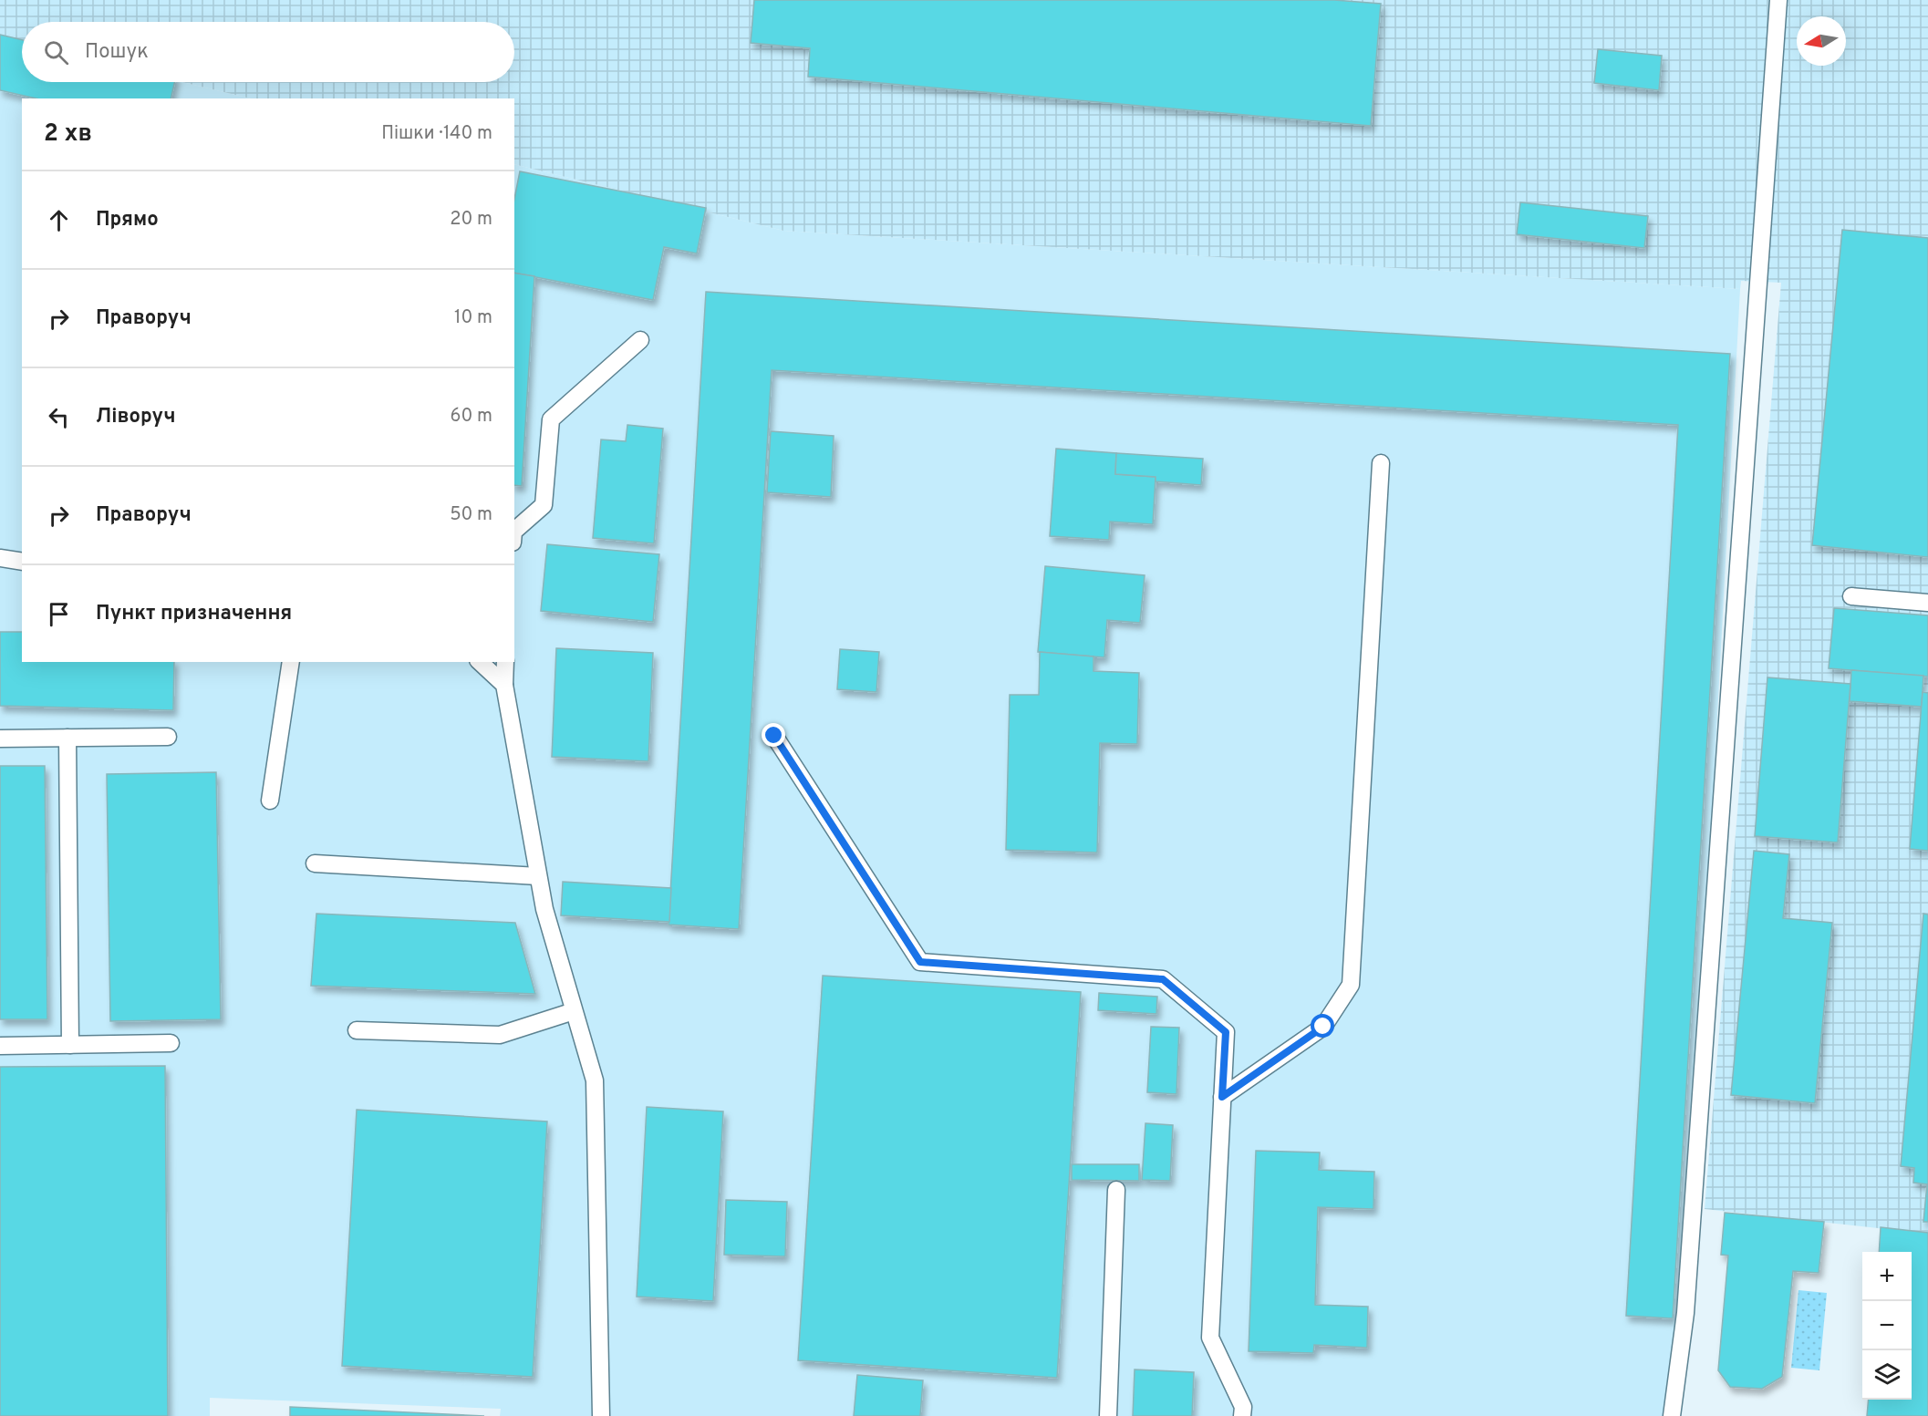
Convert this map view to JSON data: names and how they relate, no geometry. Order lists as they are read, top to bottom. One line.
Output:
{"north":"left","page":{"search":"Пошук","heading":["2 хв","Пішки · 140 m"],"list":[["Прямо","20 m"],["Праворуч","10 m"],["Ліворуч","60 m"],["Праворуч","50 m"],"Пункт призначення"],"map_buttons":["+","−"]}}
